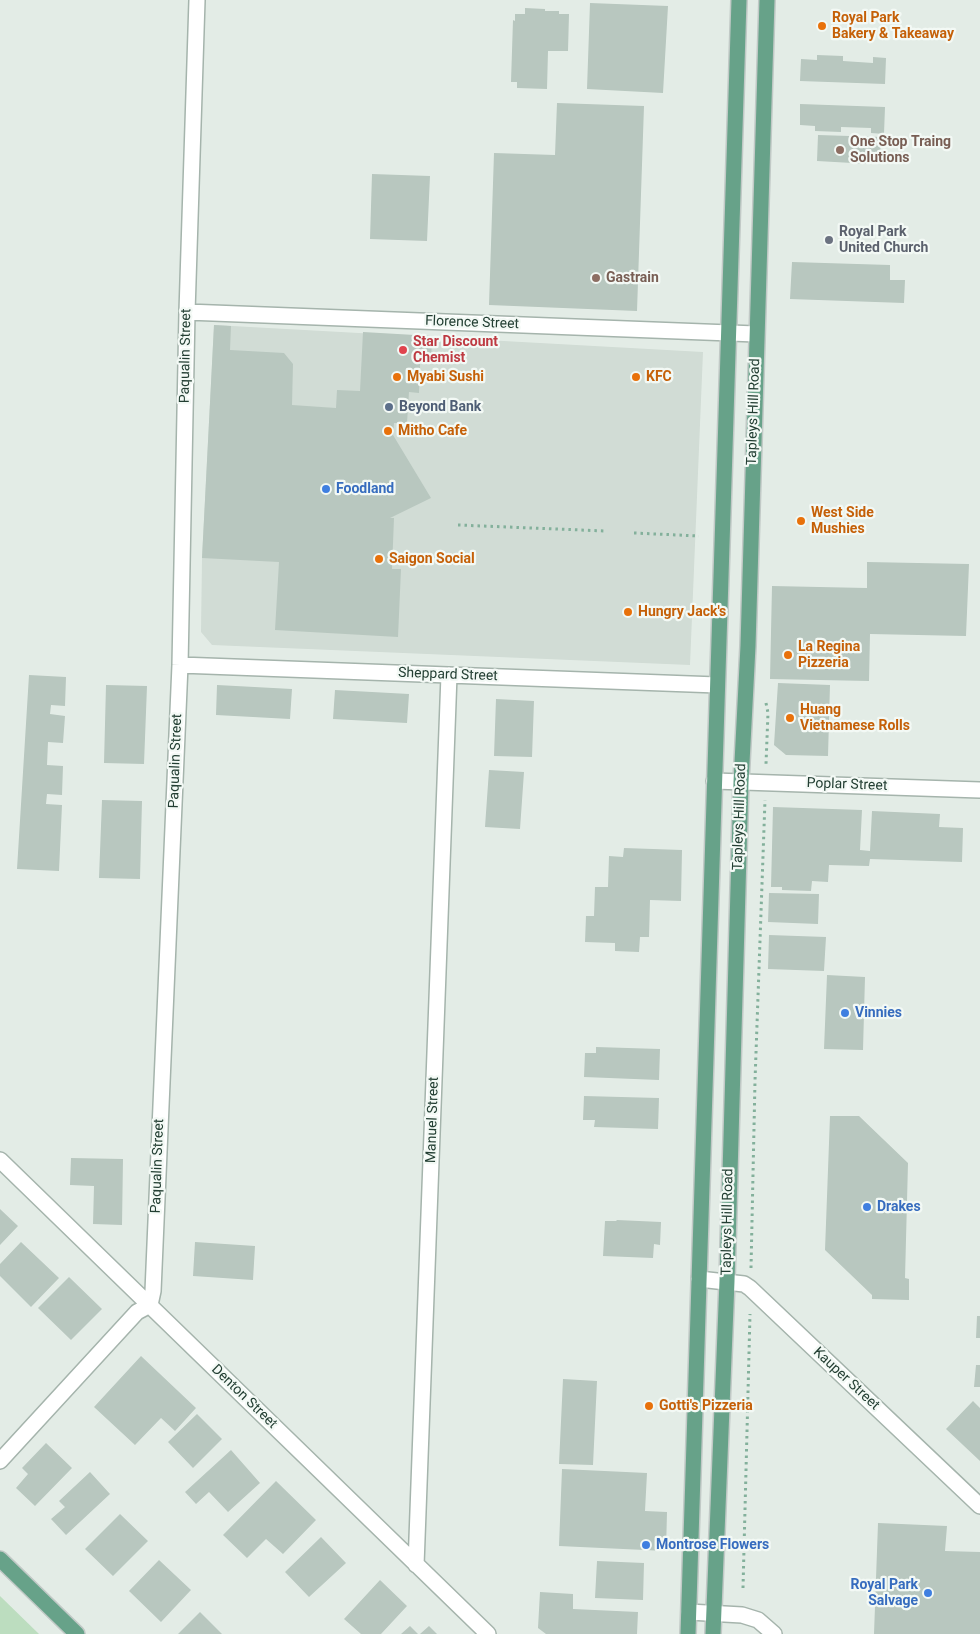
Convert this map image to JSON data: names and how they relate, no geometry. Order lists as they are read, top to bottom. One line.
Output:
{"streets":{"main road":["Tapleys Hill Road"],"street":["Florence Street","Paqualin Street","Sheppard Street","Poplar Street","Manuel Street","Kauper Street","Denton Street"]},"crossings":[["Florence Street","Paqualin Street"],["Florence Street","Tapleys Hill Road"],["Paqualin Street","Sheppard Street"],["Paqualin Street","Denton Street"],["Tapleys Hill Road","Sheppard Street"],["Tapleys Hill Road","Poplar Street"],["Tapleys Hill Road","Kauper Street"],["Sheppard Street","Manuel Street"],["Manuel Street","Denton Street"]],"places":["Royal Park Bakery & Takeaway","One Stop Traing Solutions","Royal Park United Church","Gastrain","Star Discount Chemist","Myabi Sushi","KFC","Beyond Bank","Mitho Cafe","Foodland","West Side Mushies","Saigon Social","Hungry Jack's","La Regina Pizzeria","Huang Vietnamese Rolls","Vinnies","Drakes","Gotti's Pizzeria","Montrose Flowers","Royal Park Salvage"]}
